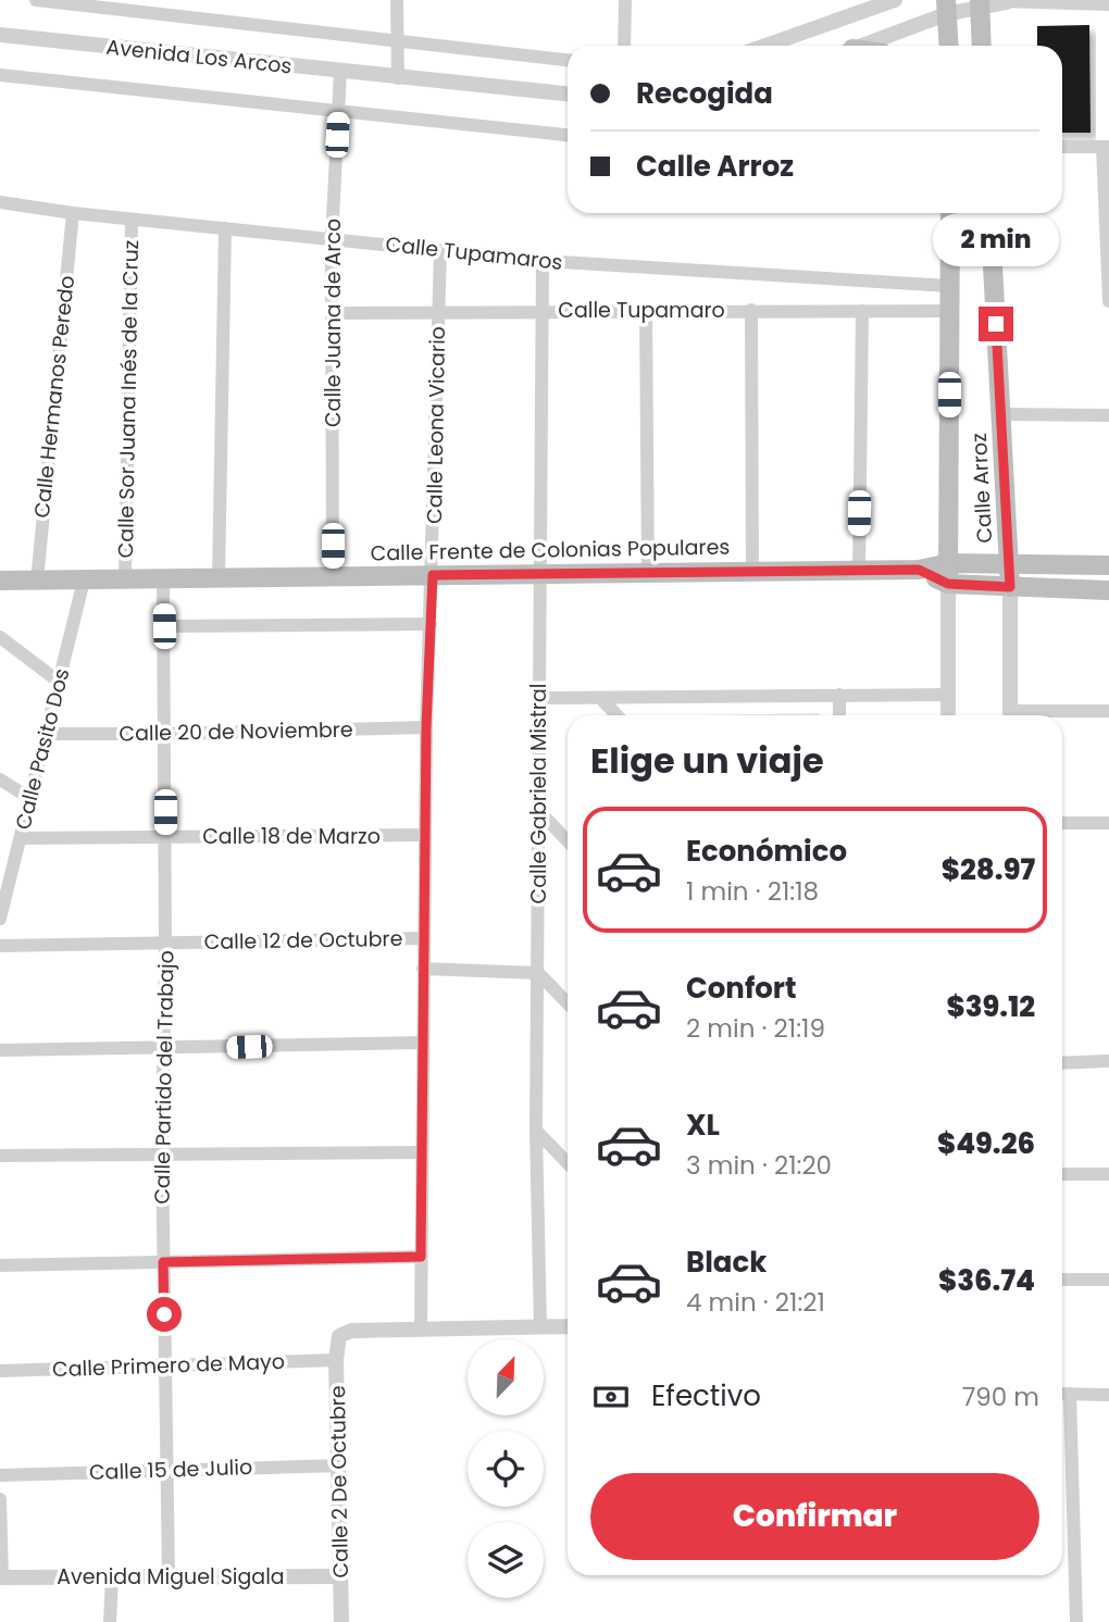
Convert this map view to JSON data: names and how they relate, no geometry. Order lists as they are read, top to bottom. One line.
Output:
{"streets":{"main road":["Calle Arroz","Calle Frente de Colonias Populares"],"street":["Avenida Los Arcos","Calle Tupamaros","Calle Tupamaro","Calle Juana de Arco","Calle Hermanos Peredo","Calle Sor Juana Inés de la Cruz","Calle Leona Vicario","Calle 20 de Noviembre","Calle Pasito Dos","Calle Gabriela Mistral","Calle 18 de Marzo","Calle 12 de Octubre","Calle Partido del Trabajo","Calle Primero de Mayo","Calle 15 de Julio","Calle 2 De Octubre","Avenida Miguel Sigala"]},"crossings":[["Avenida Los Arcos","Calle Juana de Arco"],["Calle Tupamaros","Calle Juana de Arco"],["Calle Tupamaros","Calle Hermanos Peredo"],["Calle Tupamaros","Calle Sor Juana Inés de la Cruz"],["Calle Tupamaros","Calle Leona Vicario"],["Calle Tupamaros","Calle Arroz"],["Calle Tupamaros","Calle Gabriela Mistral"],["Calle Tupamaro","Calle Juana de Arco"],["Calle Tupamaro","Calle Leona Vicario"],["Calle Tupamaro","Calle Arroz"],["Calle Tupamaro","Calle Gabriela Mistral"],["Calle Juana de Arco","Calle Frente de Colonias Populares"],["Calle Hermanos Peredo","Calle Frente de Colonias Populares"],["Calle Sor Juana Inés de la Cruz","Calle Frente de Colonias Populares"],["Calle Leona Vicario","Calle Frente de Colonias Populares"],["Calle Leona Vicario","Calle 20 de Noviembre"],["Calle Leona Vicario","Calle 18 de Marzo"],["Calle Leona Vicario","Calle 12 de Octubre"],["Calle Leona Vicario","Calle 2 De Octubre"],["Calle Arroz","Calle Frente de Colonias Populares"],["Calle Frente de Colonias Populares","Calle Pasito Dos"],["Calle Frente de Colonias Populares","Calle Gabriela Mistral"],["Calle Frente de Colonias Populares","Calle Partido del Trabajo"],["Calle 20 de Noviembre","Calle Pasito Dos"],["Calle 20 de Noviembre","Calle Partido del Trabajo"],["Calle Pasito Dos","Calle 18 de Marzo"],["Calle 18 de Marzo","Calle Partido del Trabajo"],["Calle 12 de Octubre","Calle Partido del Trabajo"],["Calle Partido del Trabajo","Calle Primero de Mayo"],["Calle Partido del Trabajo","Calle 15 de Julio"],["Calle Partido del Trabajo","Avenida Miguel Sigala"],["Calle Primero de Mayo","Calle 2 De Octubre"],["Calle 15 de Julio","Calle 2 De Octubre"],["Calle 2 De Octubre","Avenida Miguel Sigala"]],"north":"top right","page":{"banner":["Recogida","Calle Arroz"],"bubble":"2 min","heading":"Elige un viaje","list":[{"name":"Económico","note":"1 min · 21:18","value":"$28.97"},{"name":"Confort","note":"2 min · 21:19","value":"$39.12"},{"name":"XL","note":"3 min · 21:20","value":"$49.26"},{"name":"Black","note":"4 min · 21:21","value":"$36.74"}],"pay":["Efectivo","790 m"],"buttons":"Confirmar"}}
